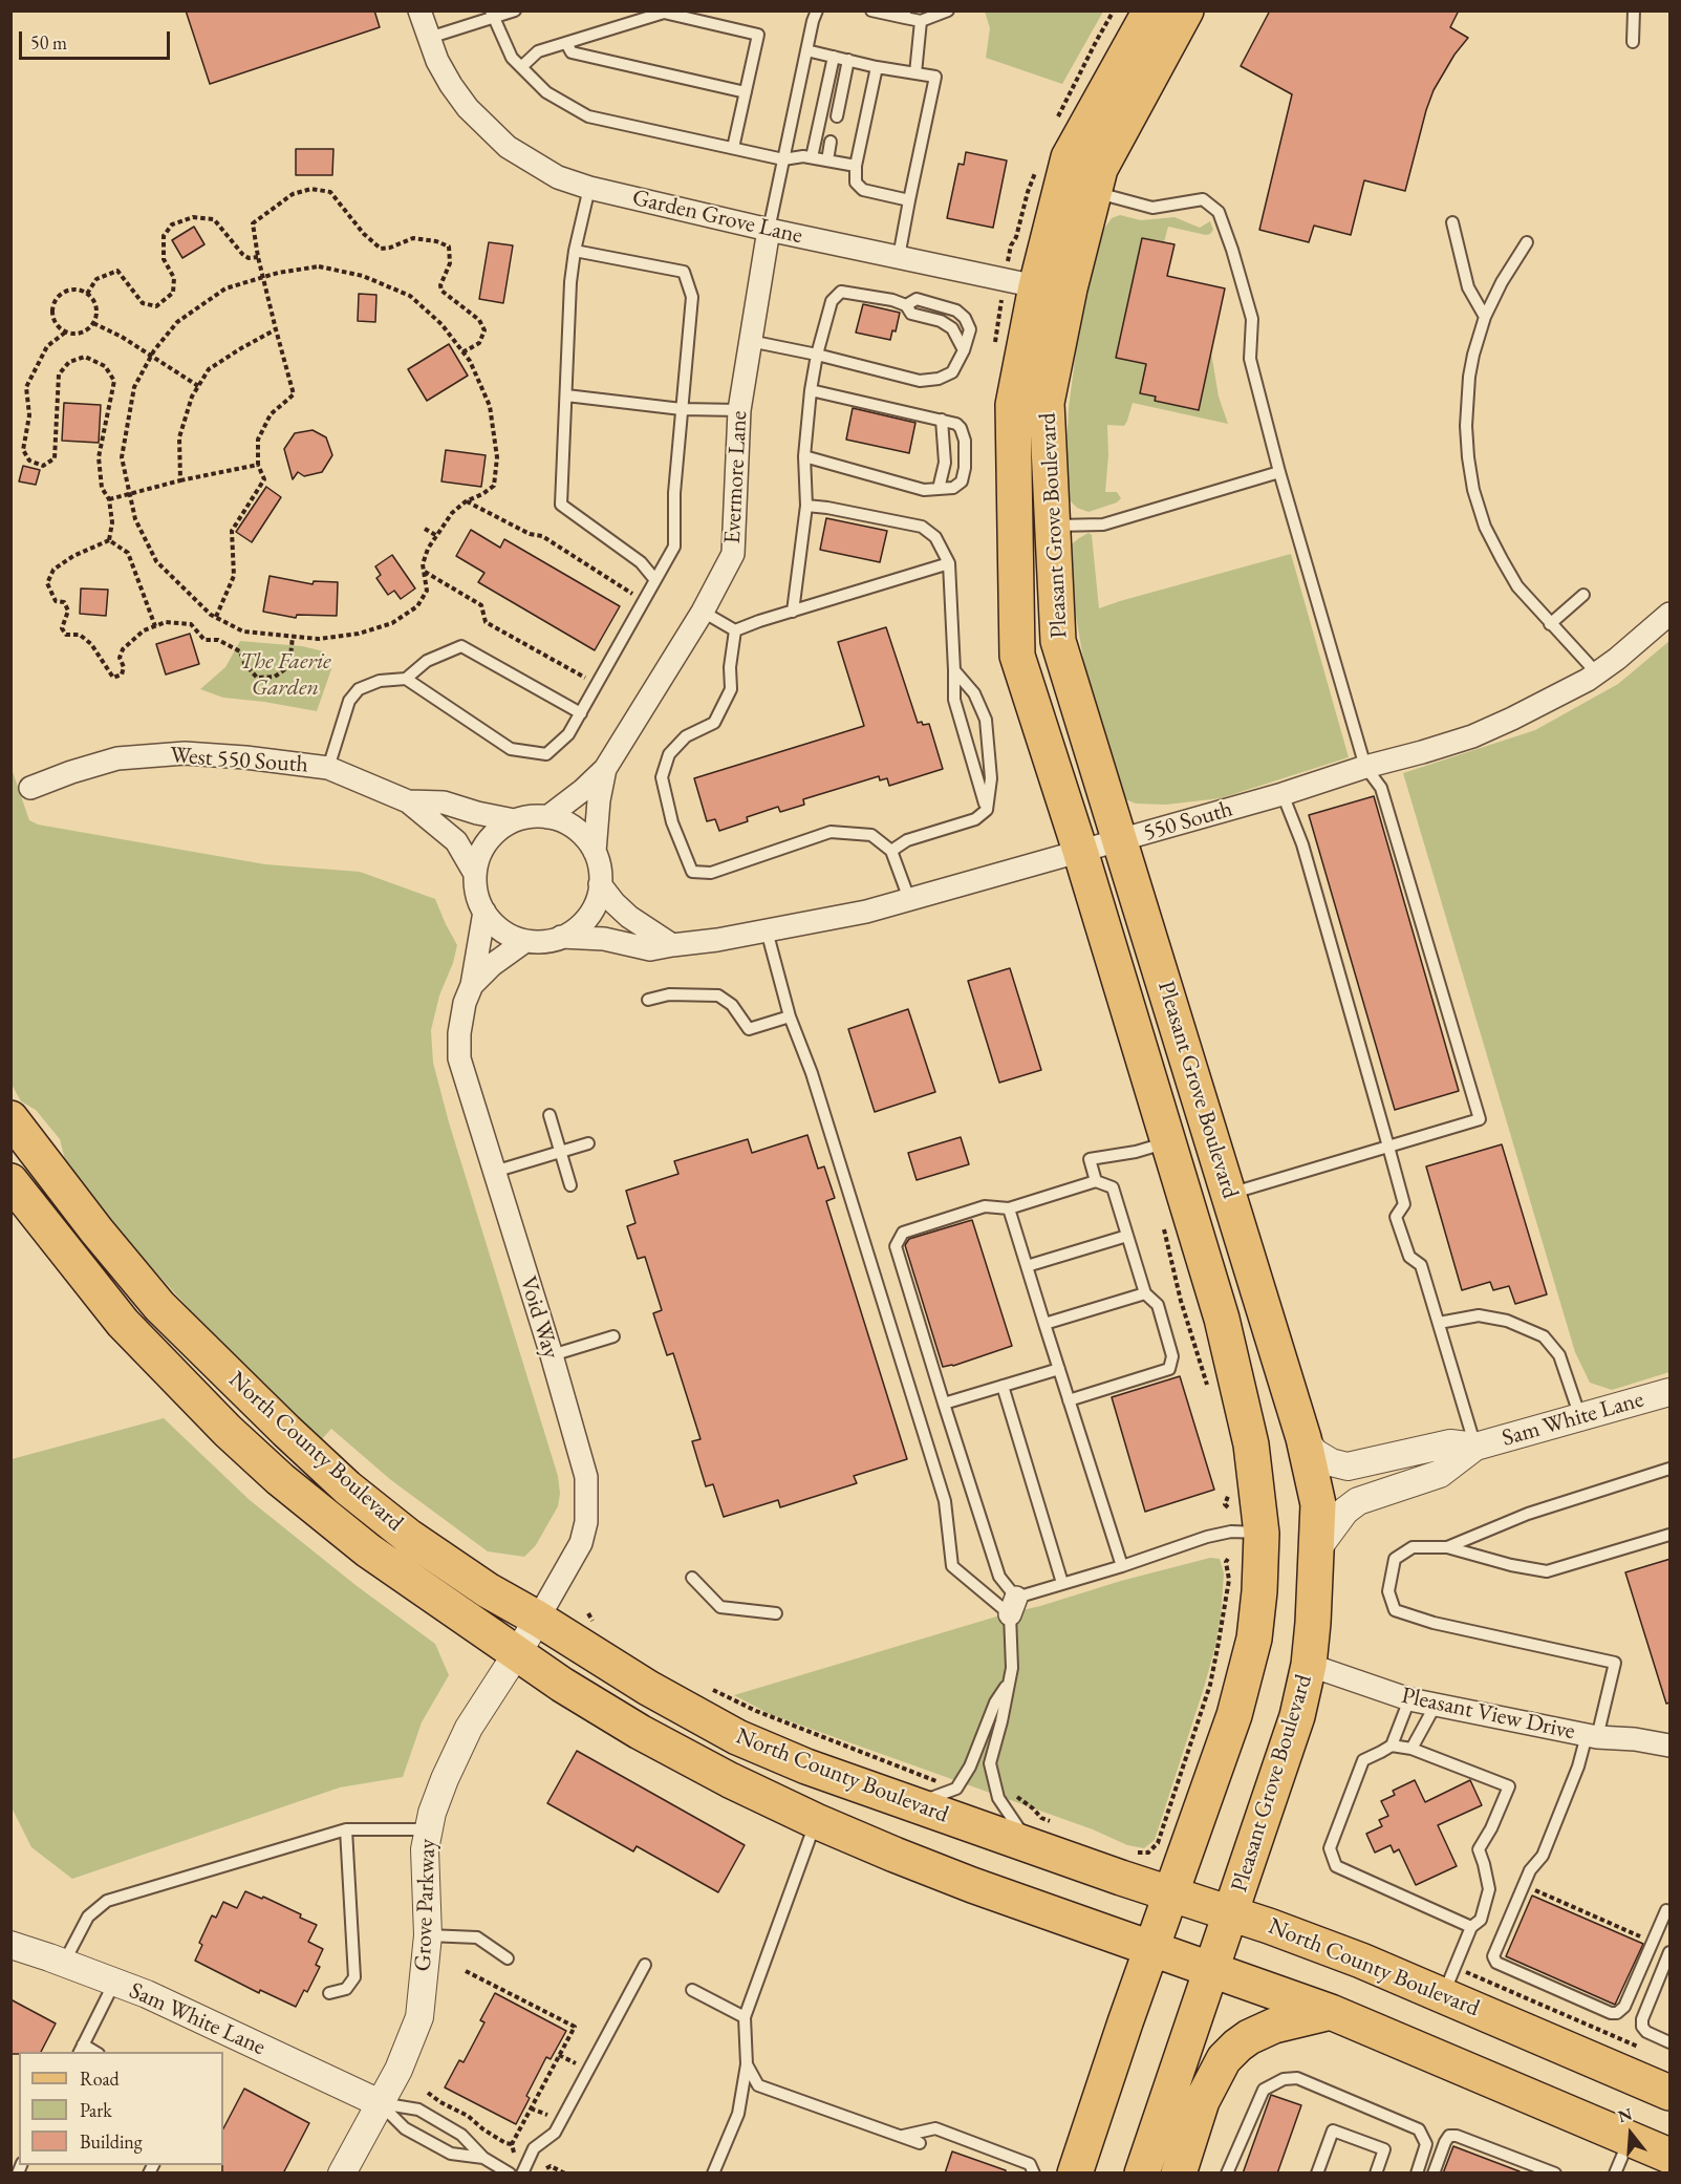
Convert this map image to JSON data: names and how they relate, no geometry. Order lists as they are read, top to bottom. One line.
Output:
{"streets":{"main road":["Pleasant Grove Boulevard","North County Boulevard"],"street":["Garden Grove Lane","Evermore Lane","West 550 South","550 South","Void Way","Sam White Lane","Pleasant View Drive","Grove Parkway"]},"crossings":[["Garden Grove Lane","Evermore Lane"],["Garden Grove Lane","Pleasant Grove Boulevard"],["Pleasant Grove Boulevard","550 South"],["Pleasant Grove Boulevard","Sam White Lane"],["Pleasant Grove Boulevard","North County Boulevard"],["Pleasant Grove Boulevard","Pleasant View Drive"],["550 South","Void Way"],["Void Way","North County Boulevard"],["Void Way","Grove Parkway"],["Sam White Lane","Grove Parkway"],["North County Boulevard","Grove Parkway"]],"parks":["The Faerie Garden"],"legend":["Road","Park","Building"],"scale_bar":"50 m","north":"top"}
